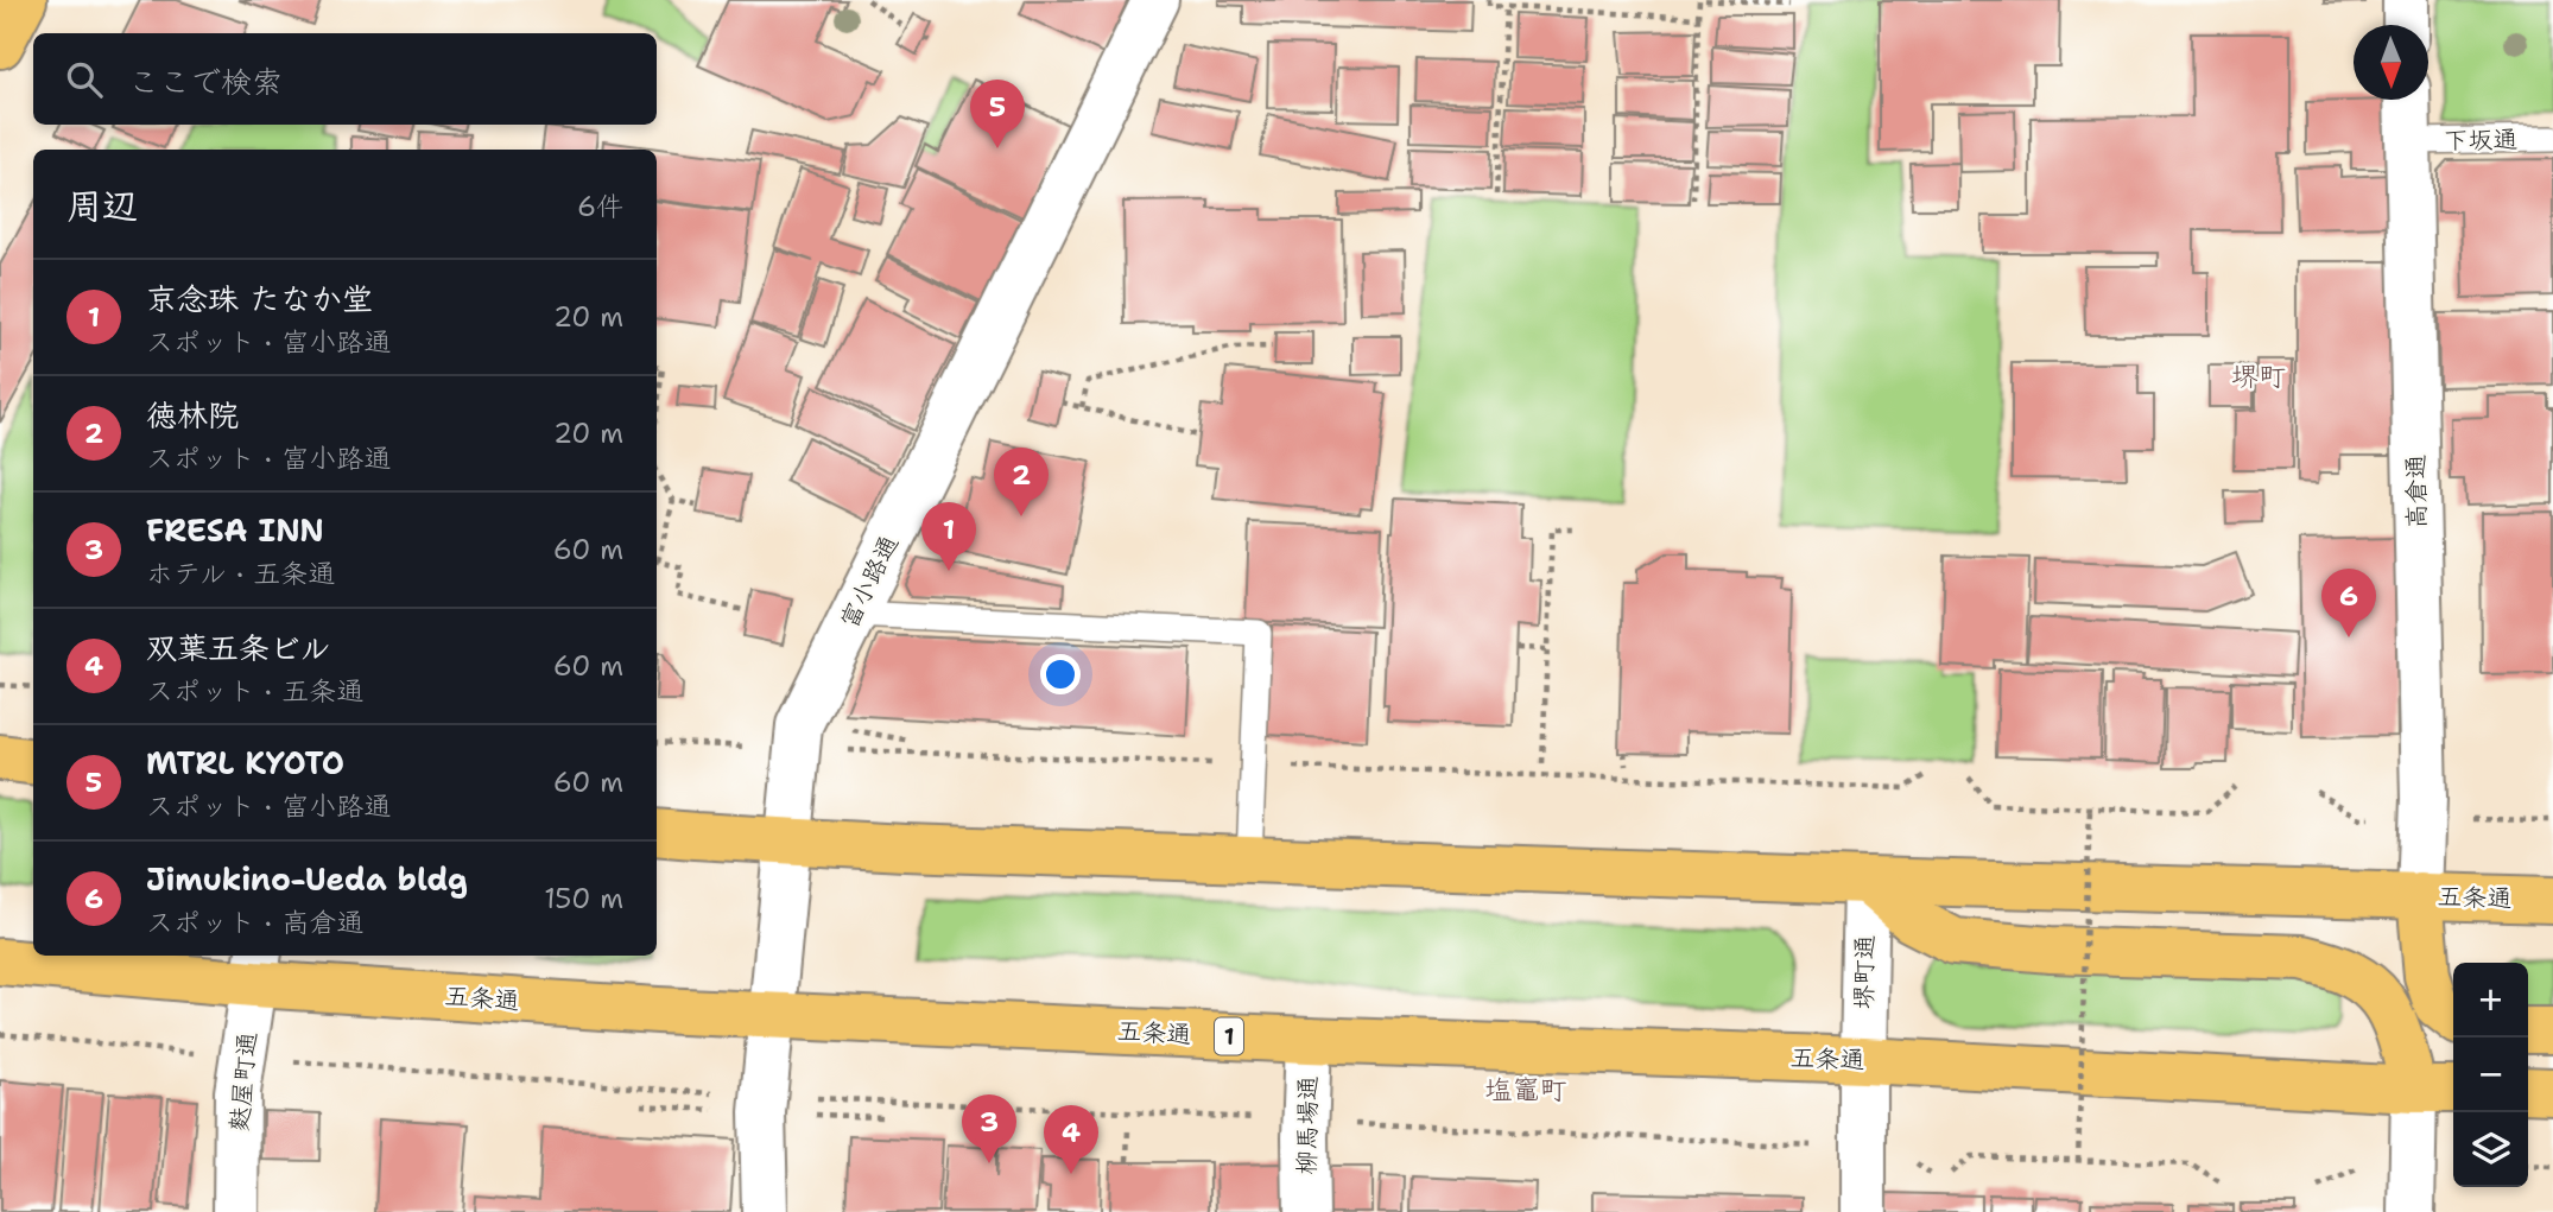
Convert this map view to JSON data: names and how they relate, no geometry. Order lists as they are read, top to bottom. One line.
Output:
{"streets":{"main road":["五条通","1"],"street":["高倉通","富小路通","堺町通","麩屋町通","柳馬場通"],"lane":["下坂通"]},"crossings":[["下坂通","高倉通"],["高倉通","五条通"],["富小路通","五条通"],["五条通","堺町通"],["五条通","麩屋町通"],["五条通","柳馬場通"]],"districts":["堺町","塩竈町"],"north":"bottom","page":{"search":"ここで検索","pins":["5","2","1","6","3","4"],"heading":["周辺","6件"],"list":[{"mark":"1","name":"京念珠 たなか堂","note":"スポット · 富小路通","value":"20 m"},{"mark":"2","name":"徳林院","note":"スポット · 富小路通","value":"20 m"},{"mark":"3","name":"FRESA INN","note":"ホテル · 五条通","value":"60 m"},{"mark":"4","name":"双葉五条ビル","note":"スポット · 五条通","value":"60 m"},{"mark":"5","name":"MTRL KYOTO","note":"スポット · 富小路通","value":"60 m"},{"mark":"6","name":"Jimukino-Ueda bldg","note":"スポット · 高倉通","value":"150 m"}],"map_buttons":["+","−"]}}
